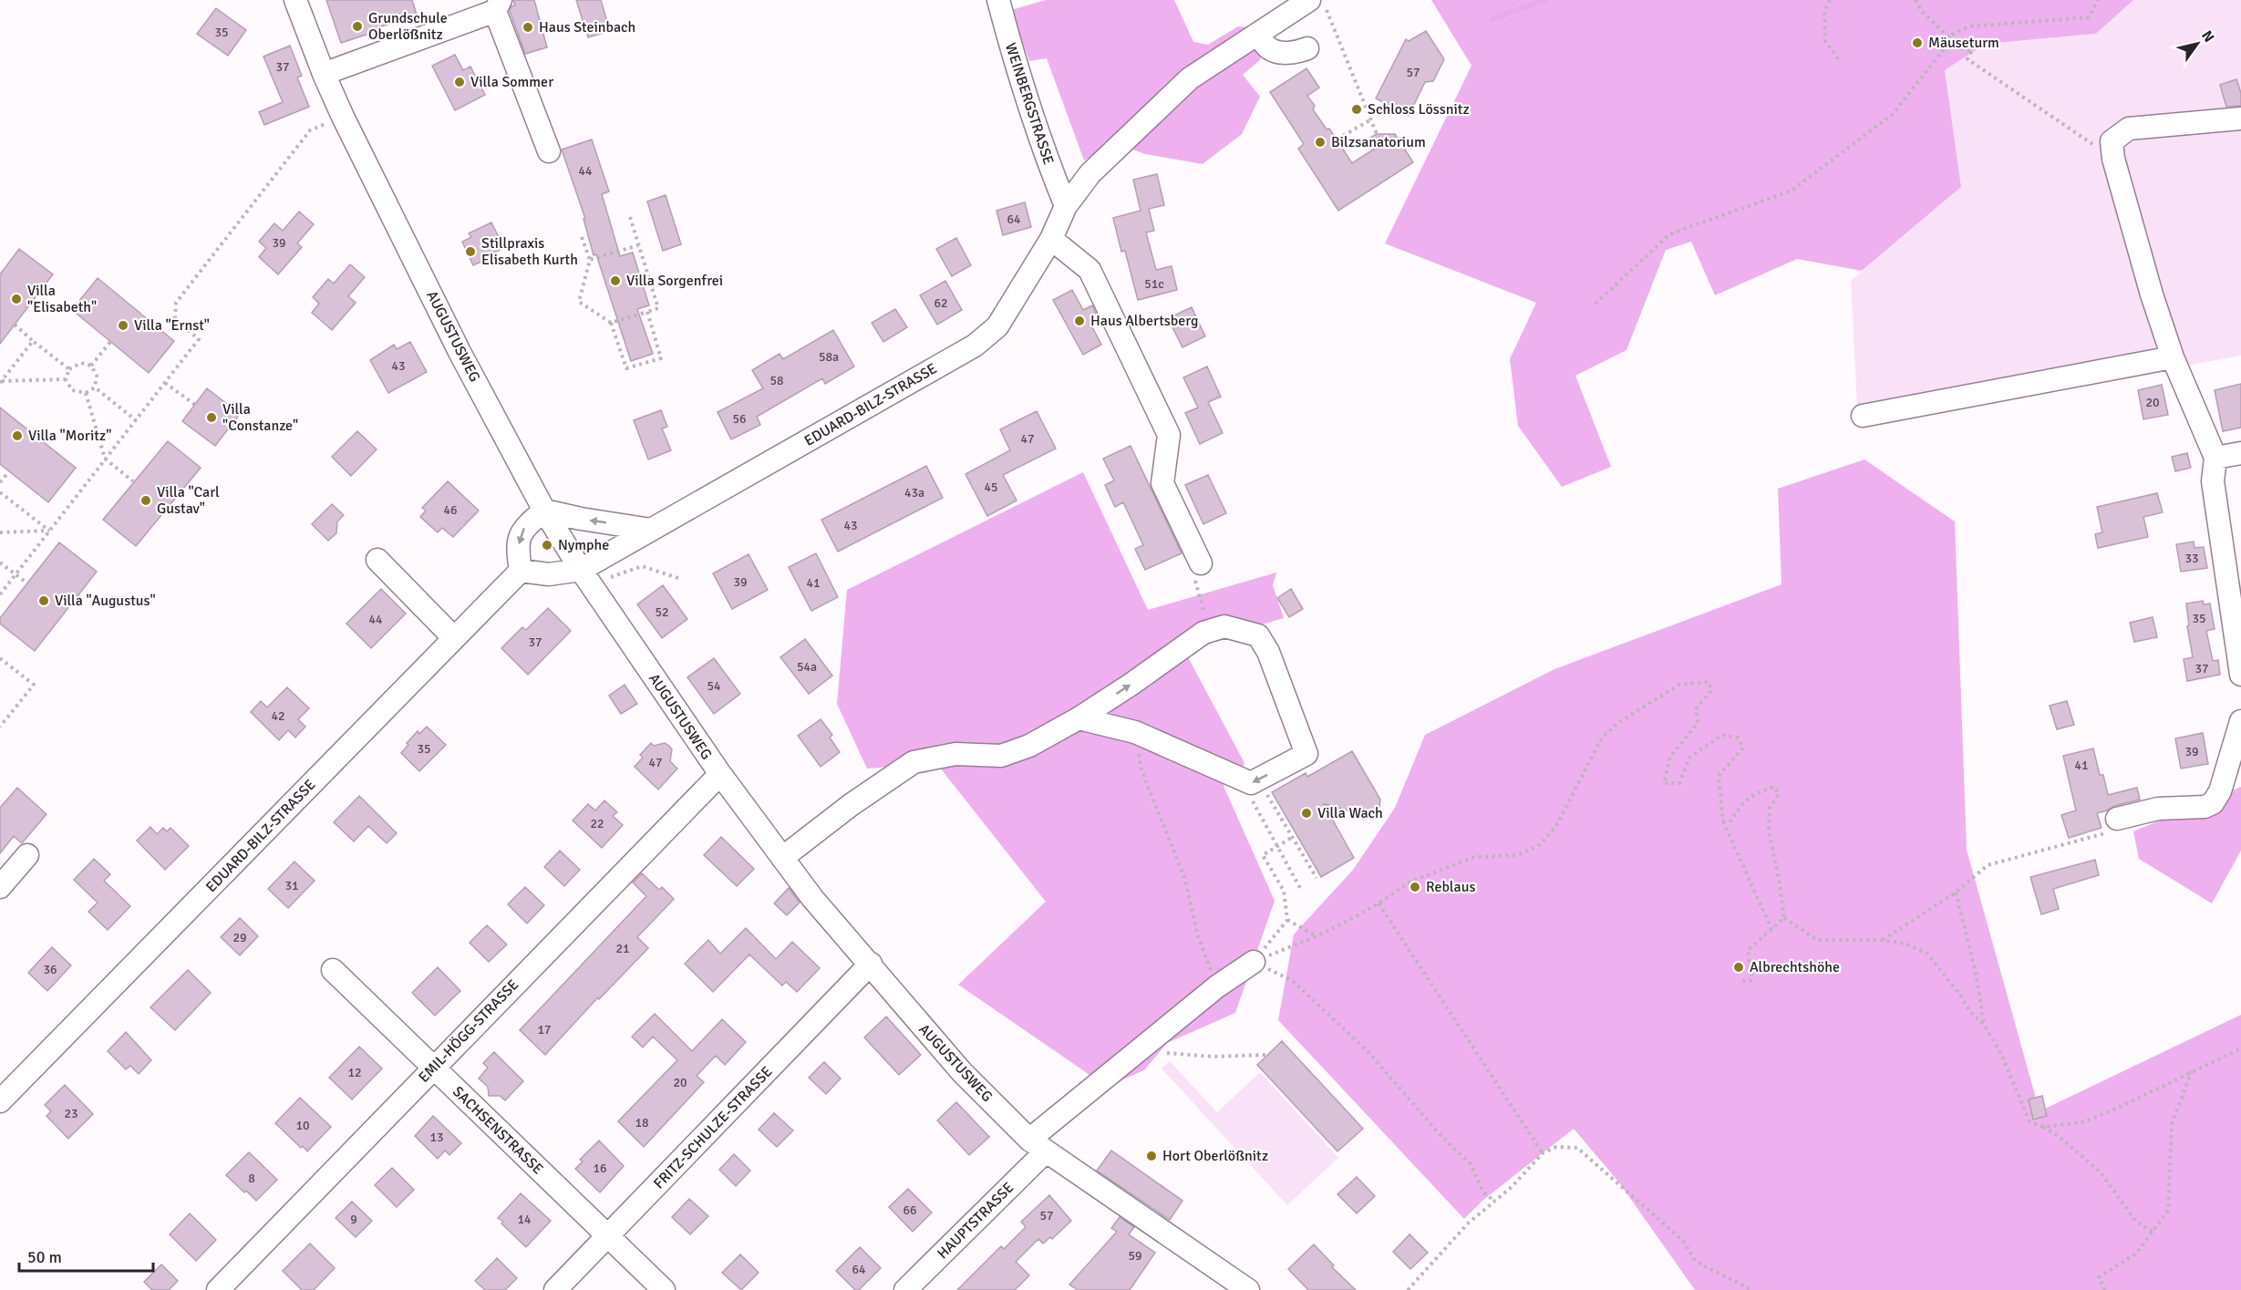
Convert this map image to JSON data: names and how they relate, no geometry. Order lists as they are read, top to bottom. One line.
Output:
{"streets":{"street":["WEINBERGSTRASSE","AUGUSTUSWEG","EDUARD-BILZ-STRASSE","EMIL-HÖGG-STRASSE","FRITZ-SCHULZE-STRASSE","SACHSENSTRASSE","HAUPTSTRASSE"]},"crossings":[["WEINBERGSTRASSE","EDUARD-BILZ-STRASSE"],["AUGUSTUSWEG","EDUARD-BILZ-STRASSE"],["AUGUSTUSWEG","EMIL-HÖGG-STRASSE"],["AUGUSTUSWEG","FRITZ-SCHULZE-STRASSE"],["AUGUSTUSWEG","HAUPTSTRASSE"],["EMIL-HÖGG-STRASSE","SACHSENSTRASSE"],["FRITZ-SCHULZE-STRASSE","SACHSENSTRASSE"]],"places":["Grundschule Oberlößnitz","Haus Steinbach","Mäuseturm","Villa Sommer","Schloss Lössnitz","Bilzsanatorium","Stillpraxis Elisabeth Kurth","Villa Sorgenfrei","Villa \"Elisabeth\"","Haus Albertsberg","Villa \"Ernst\"","Villa \"Constanze\"","Villa \"Moritz\"","Villa \"Carl Gustav\"","Nymphe","Villa \"Augustus\"","Villa Wach","Reblaus","Albrechtshöhe","Hort Oberlößnitz"],"house_numbers":["35","37","57","44","64","39","51c","62","58a","43","58","20","56","47","45","43a","46","43","33","39","41","52","35","44","37","54a","37","54","42","35","39","47","41","22","31","29","21","36","17","12","20","23","18","10","13","16","8","66","57","9","14","59","64"],"scale_bar":"50 m","north":"top right"}
